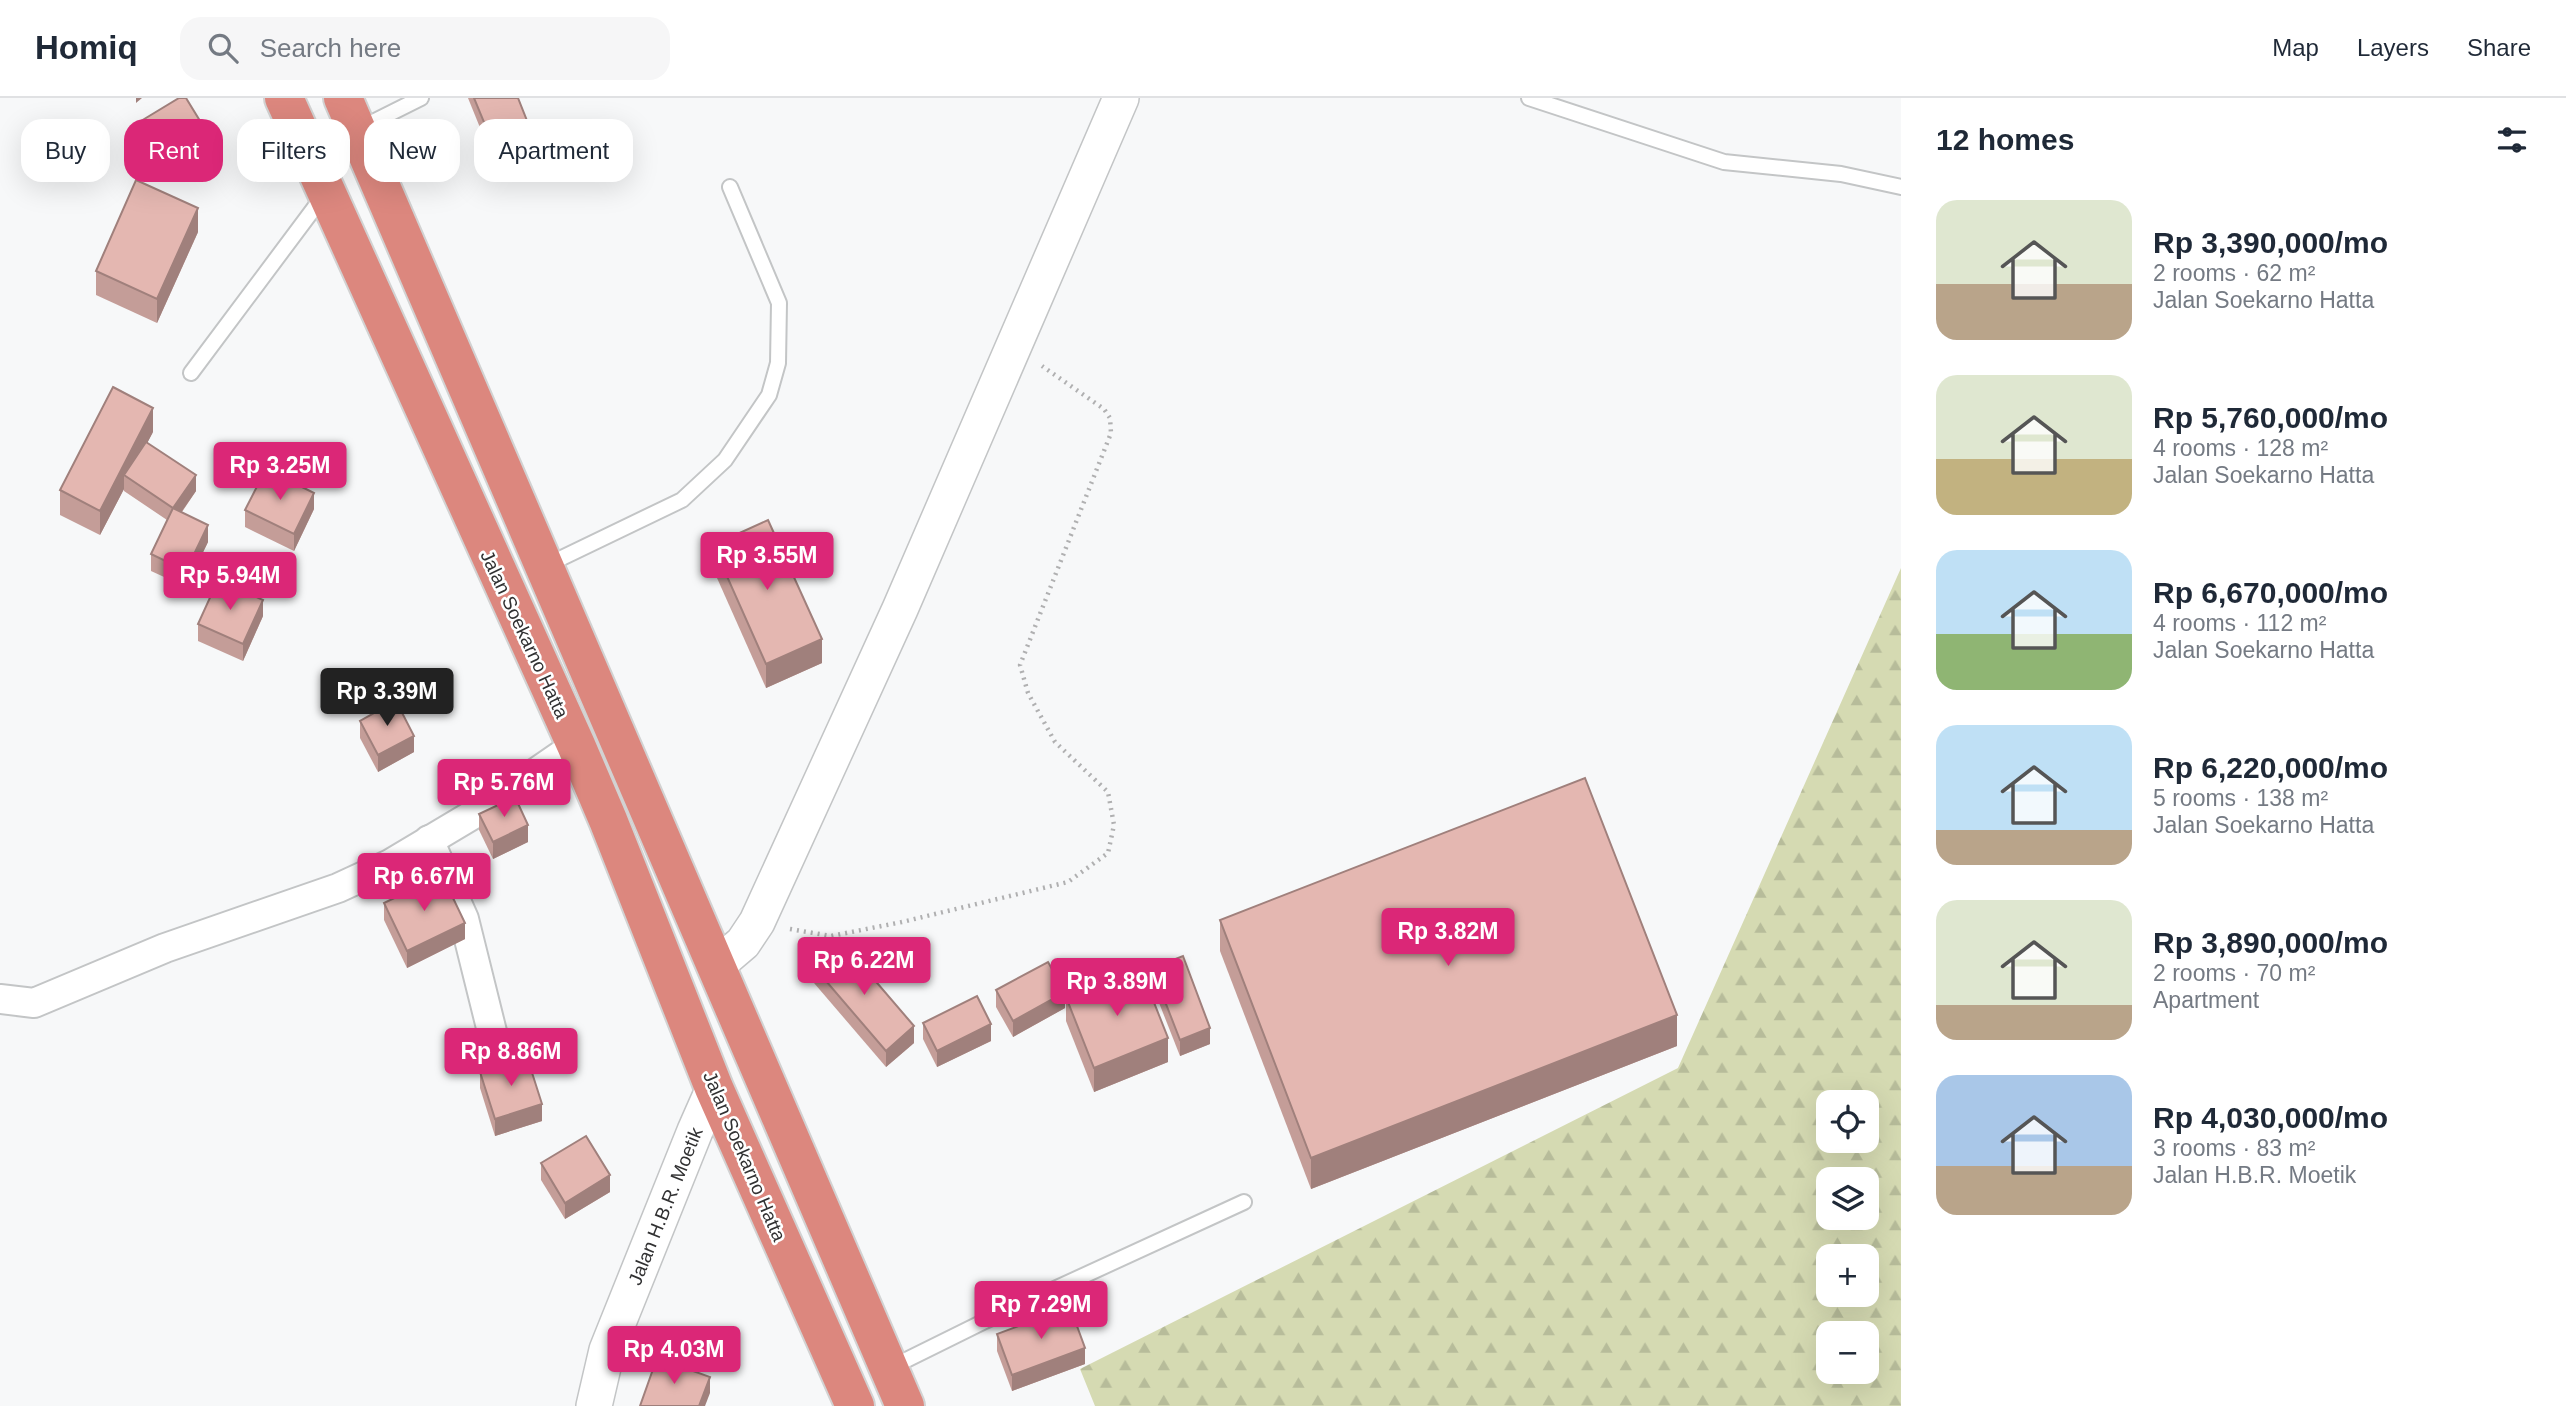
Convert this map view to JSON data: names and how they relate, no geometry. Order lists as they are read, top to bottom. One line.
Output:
{"streets":{"highway":["Jalan Soekarno Hatta"],"street":["Jalan H.B.R. Moetik"]},"crossings":[["Jalan Soekarno Hatta","Jalan H.B.R. Moetik"]],"page":{"header":"Homiq","search":"Search here","nav":["Map","Layers","Share"],"heading":"12 homes","chip":["Buy","Rent","Filters","New","Apartment"],"list":[{"name":"Rp 3,390,000/mo","note":"2 rooms · 62 m² · Jalan Soekarno Hatta"},{"name":"Rp 5,760,000/mo","note":"4 rooms · 128 m² · Jalan Soekarno Hatta"},{"name":"Rp 6,670,000/mo","note":"4 rooms · 112 m² · Jalan Soekarno Hatta"},{"name":"Rp 6,220,000/mo","note":"5 rooms · 138 m² · Jalan Soekarno Hatta"},{"name":"Rp 3,890,000/mo","note":"2 rooms · 70 m² · Apartment"},{"name":"Rp 4,030,000/mo","note":"3 rooms · 83 m² · Jalan H.B.R. Moetik"}],"price":["Rp 3.25M","Rp 3.55M","Rp 5.94M","Rp 3.39M","Rp 5.76M","Rp 6.67M","Rp 3.82M","Rp 6.22M","Rp 3.89M","Rp 8.86M","Rp 7.29M","Rp 4.03M"],"map_buttons":["+","−"]}}
